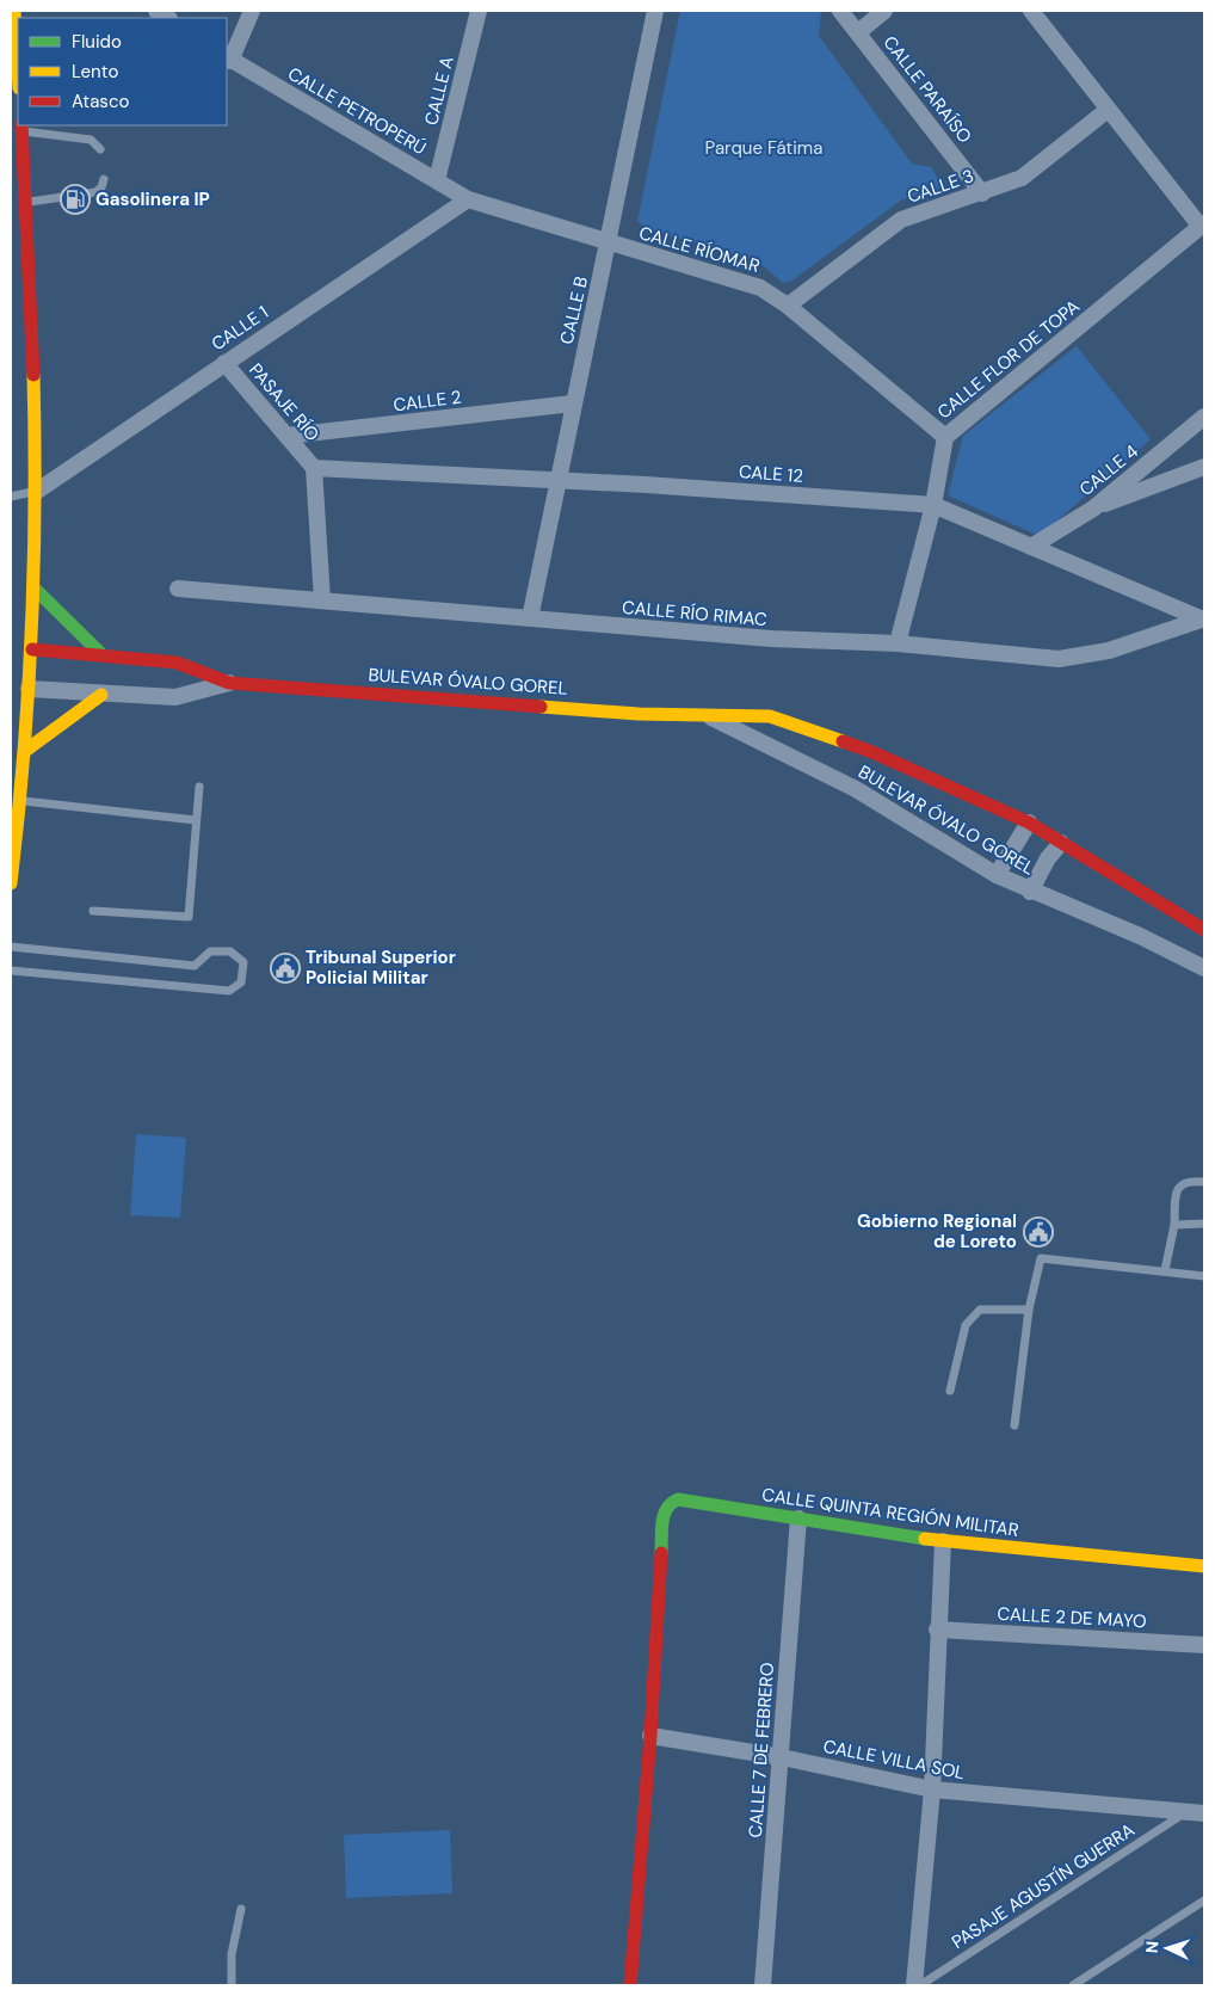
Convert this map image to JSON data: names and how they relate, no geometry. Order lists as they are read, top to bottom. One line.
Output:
{"streets":{"street":["CALLE PARAÍSO","CALLE A","CALLE PETROPERÚ","CALLE 3","CALLE RÍOMAR","CALLE B","CALLE 1","CALLE FLOR DE TOPA","CALLE 2","PASAJE RÍO","CALLE 4","CALE 12","CALLE RÍO RIMAC","BULEVAR ÓVALO GOREL","CALLE QUINTA REGIÓN MILITAR","CALLE 2 DE MAYO","CALLE 7 DE FEBRERO","CALLE VILLA SOL"],"lane":["PASAJE AGUSTÍN GUERRA"]},"crossings":[["CALLE PARAÍSO","CALLE 3"],["CALLE A","CALLE PETROPERÚ"],["CALLE PETROPERÚ","CALLE RÍOMAR"],["CALLE PETROPERÚ","CALLE 1"],["CALLE 3","CALLE RÍOMAR"],["CALLE RÍOMAR","CALLE B"],["CALLE RÍOMAR","CALLE 1"],["CALLE RÍOMAR","CALLE FLOR DE TOPA"],["CALLE B","CALLE 2"],["CALLE B","CALE 12"],["CALLE B","CALLE RÍO RIMAC"],["CALLE 1","PASAJE RÍO"],["CALLE FLOR DE TOPA","CALE 12"],["CALLE FLOR DE TOPA","CALLE RÍO RIMAC"],["CALLE 2","PASAJE RÍO"],["PASAJE RÍO","CALE 12"],["CALLE 4","CALE 12"],["CALE 12","CALLE RÍO RIMAC"],["CALLE QUINTA REGIÓN MILITAR","CALLE 7 DE FEBRERO"],["CALLE QUINTA REGIÓN MILITAR","CALLE VILLA SOL"],["CALLE 7 DE FEBRERO","CALLE VILLA SOL"],["CALLE VILLA SOL","PASAJE AGUSTÍN GUERRA"]],"parks":["Parque Fátima"],"places":{"fuel station":["Gasolinera IP"],"public building":["Tribunal Superior Policial Militar","Gobierno Regional de Loreto"]},"legend":["Fluido","Lento","Atasco"],"north":"left"}
